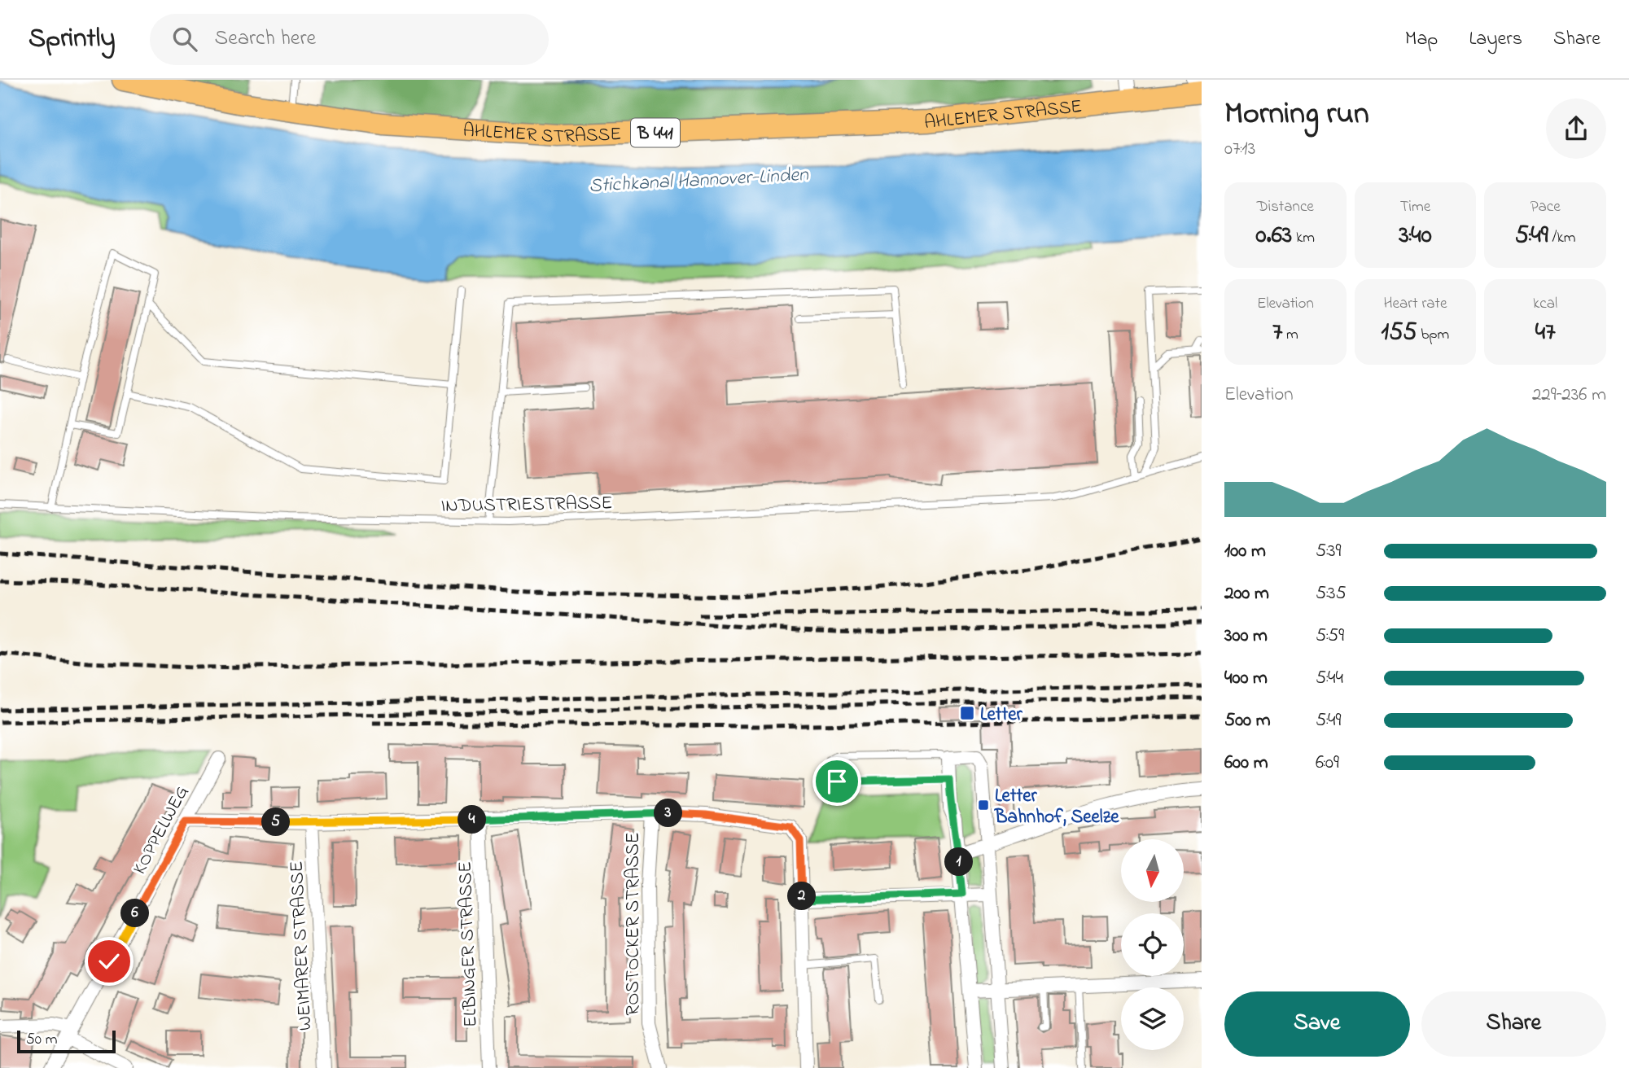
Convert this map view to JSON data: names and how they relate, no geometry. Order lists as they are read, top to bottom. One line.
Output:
{"streets":{"main road":["AHLEMER STRASSE","B 441"],"street":["KOPPELWEG","ROSTOCKER STRASSE","ELBINGER STRASSE","WEIMARER STRASSE"],"lane":["INDUSTRIESTRASSE"]},"water":["Stichkanal Hannover-Linden"],"places":{"transit":["Letter","Letter Bahnhof, Seelze"]},"scale_bar":"50 m","north":"bottom","page":{"header":"Sprintly","search":"Search here","nav":["Map","Layers","Share"],"heading":["Morning run","07:13"],"stats":[["Distance","0.63 km"],["Time","3:40"],["Pace","5:49 /km"],["Elevation","7 m"],["Heart rate","155 bpm"],["kcal","47"]],"chart":["Elevation","229–236 m"],"list":[{"name":"100 m","note":"5:39"},{"name":"200 m","note":"5:35"},{"name":"300 m","note":"5:59"},{"name":"400 m","note":"5:44"},{"name":"500 m","note":"5:49"},{"name":"600 m","note":"6:09"}],"pins":["3","4","5","1","2","6"],"buttons":["Save","Share"],"scale":"50 m"}}
